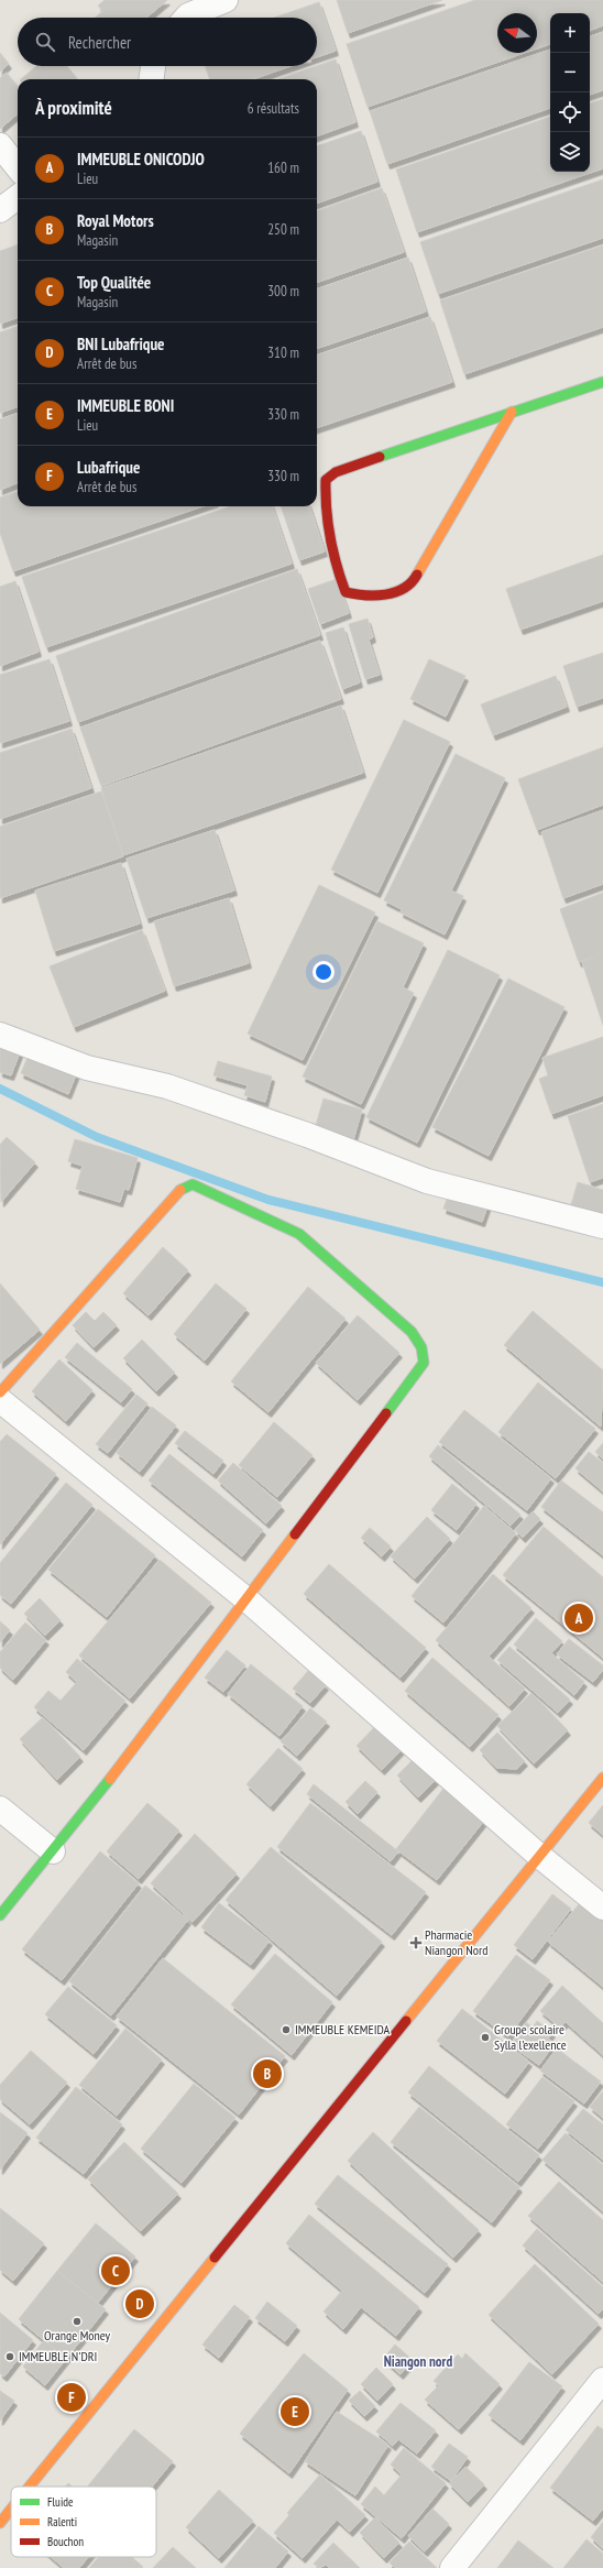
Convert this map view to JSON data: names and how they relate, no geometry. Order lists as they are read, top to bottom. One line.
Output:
{"districts":["Niangon nord"],"places":{"health":["Pharmacie Niangon Nord"],"other":["IMMEUBLE KEMEIDA","Groupe scolaire Sylla l’exellence","Orange Money","IMMEUBLE N'DRI"]},"legend":["Fluide","Ralenti","Bouchon"],"north":"left","page":{"map_buttons":["+","−"],"search":"Rechercher","heading":["À proximité","6 résultats"],"list":[{"mark":"A","name":"IMMEUBLE ONICODJO","note":"Lieu","value":"160 m"},{"mark":"B","name":"Royal Motors","note":"Magasin","value":"250 m"},{"mark":"C","name":"Top Qualitée","note":"Magasin","value":"300 m"},{"mark":"D","name":"BNI Lubafrique","note":"Arrêt de bus","value":"310 m"},{"mark":"E","name":"IMMEUBLE BONI","note":"Lieu","value":"330 m"},{"mark":"F","name":"Lubafrique","note":"Arrêt de bus","value":"330 m"}],"pins":["A","B","C","D","F","E"]}}
